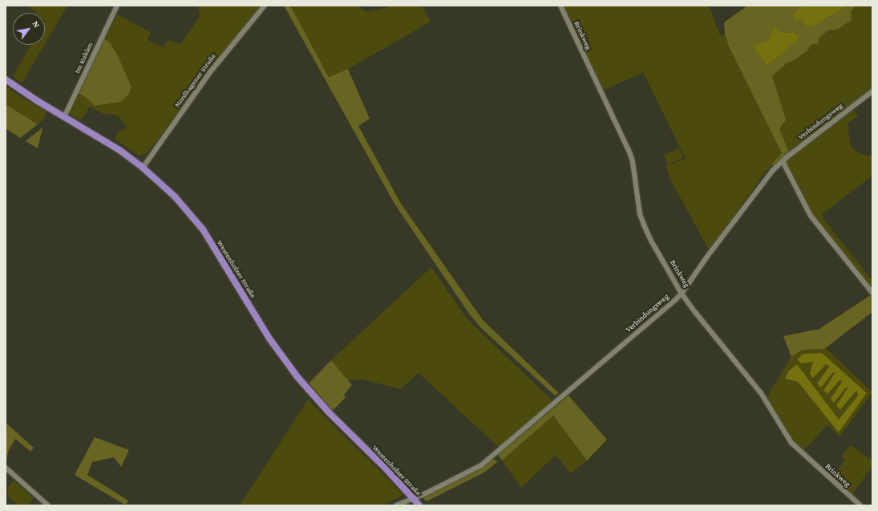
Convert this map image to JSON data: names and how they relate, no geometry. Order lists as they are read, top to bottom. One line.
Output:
{"streets":{"main road":["Westenholzer Straße"],"street":["Brinkweg","Im Kuhlen","Nordhagener Straße","Verbindungsweg"]},"crossings":[["Brinkweg","Verbindungsweg"],["Im Kuhlen","Westenholzer Straße"],["Nordhagener Straße","Westenholzer Straße"],["Verbindungsweg","Westenholzer Straße"]],"north":"top right"}
